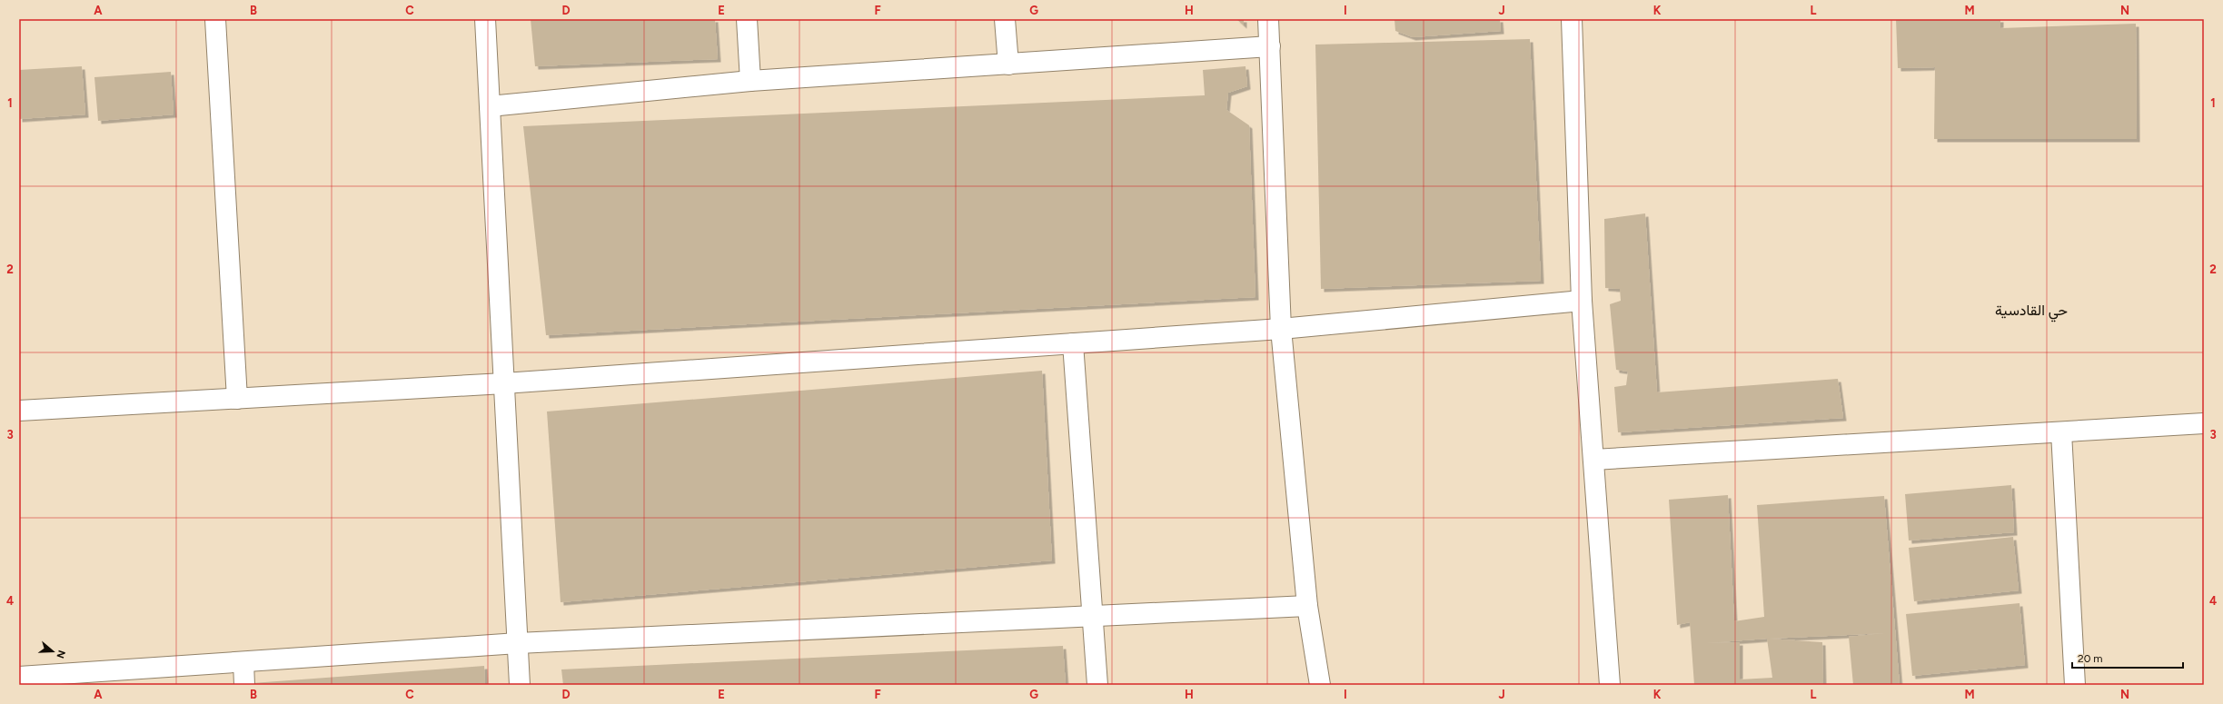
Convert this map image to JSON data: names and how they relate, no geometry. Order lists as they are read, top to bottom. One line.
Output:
{"districts":["حي القادسية"],"scale_bar":"20 m","north":"right","grid":{"columns":["A","B","C","D","E","F","G","H","I","J","K","L","M","N"],"rows":["1","2","3","4"]}}
